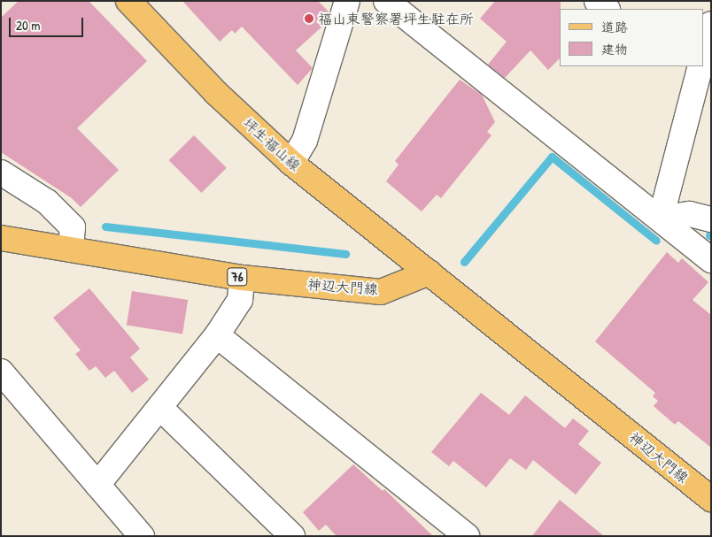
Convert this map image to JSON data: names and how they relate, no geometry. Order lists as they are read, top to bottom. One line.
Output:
{"streets":{"main road":["坪生福山線","76","神辺大門線"]},"crossings":[["坪生福山線","神辺大門線"]],"places":["福山東警察署坪生駐在所"],"legend":["道路","建物"],"scale_bar":"20 m"}
